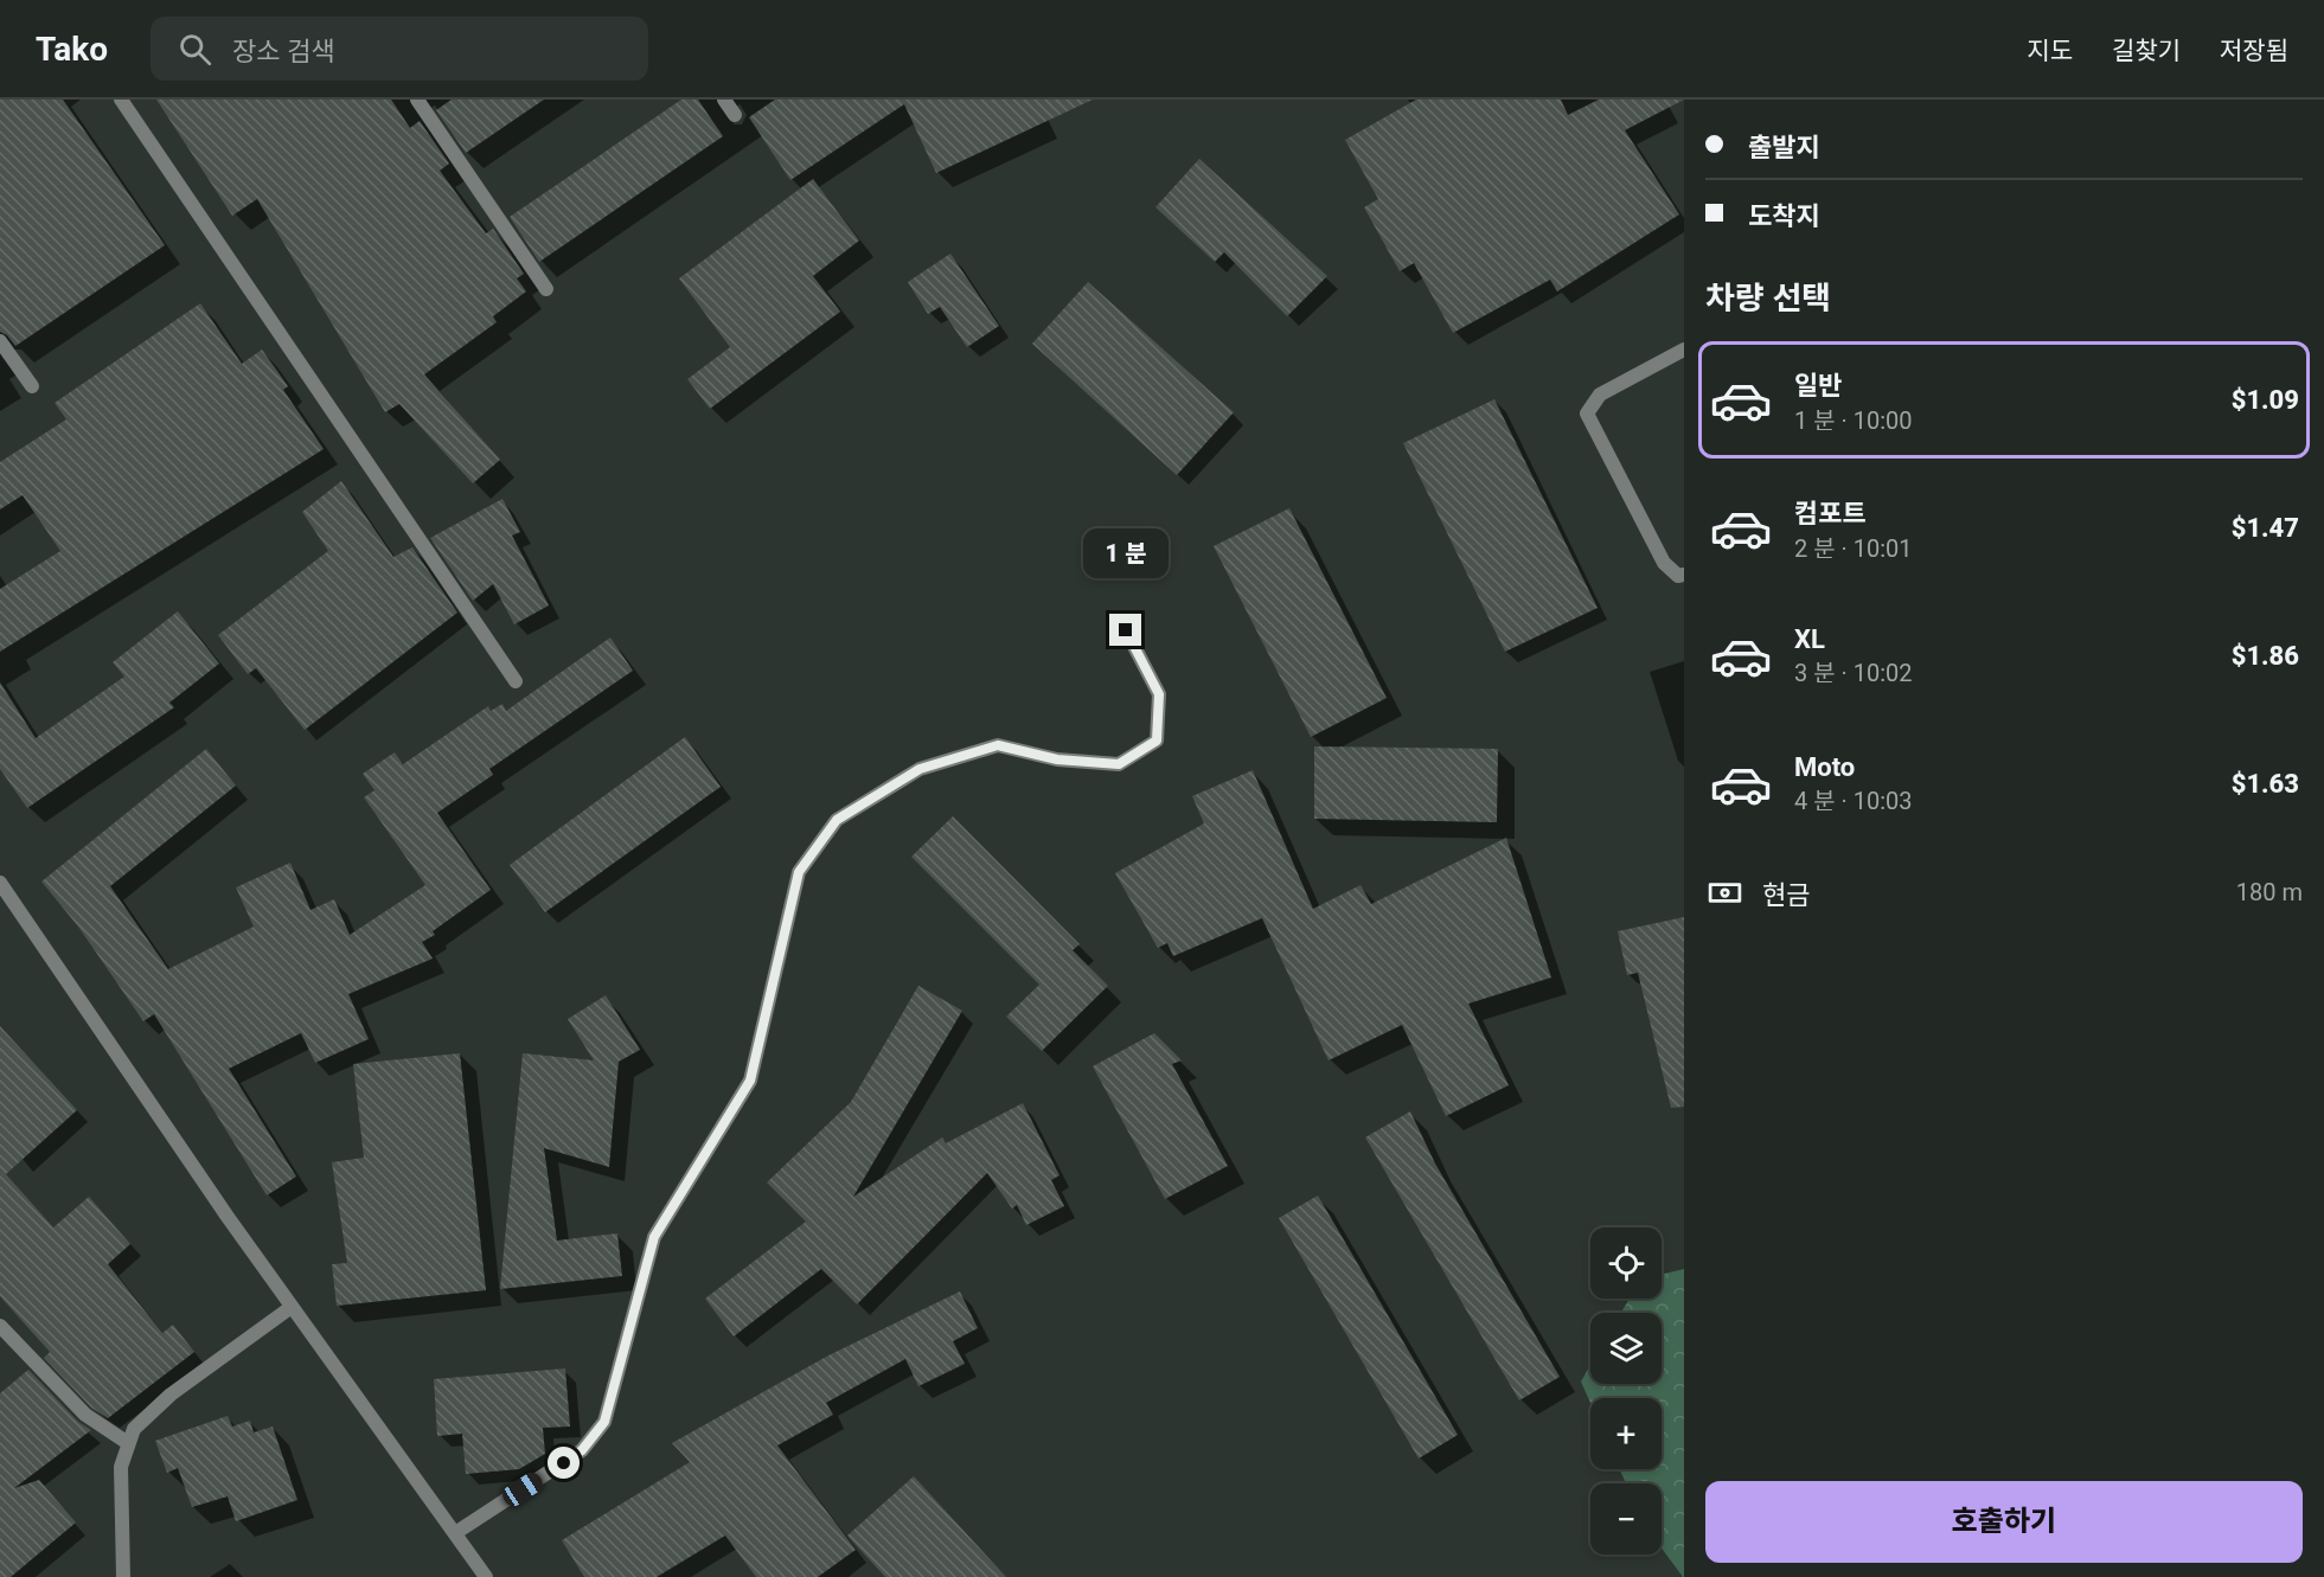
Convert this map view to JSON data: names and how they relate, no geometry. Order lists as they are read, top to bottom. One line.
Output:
{"page":{"header":"Tako","search":"장소 검색","nav":["지도","길찾기","저장됨"],"banner":["출발지","도착지"],"heading":"차량 선택","list":[{"name":"일반","note":"1 분 · 10:00","value":"$1.09"},{"name":"컴포트","note":"2 분 · 10:01","value":"$1.47"},{"name":"XL","note":"3 분 · 10:02","value":"$1.86"},{"name":"Moto","note":"4 분 · 10:03","value":"$1.63"}],"bubble":"1 분","pay":["현금","180 m"],"map_buttons":["+","−"],"buttons":"호출하기"}}
